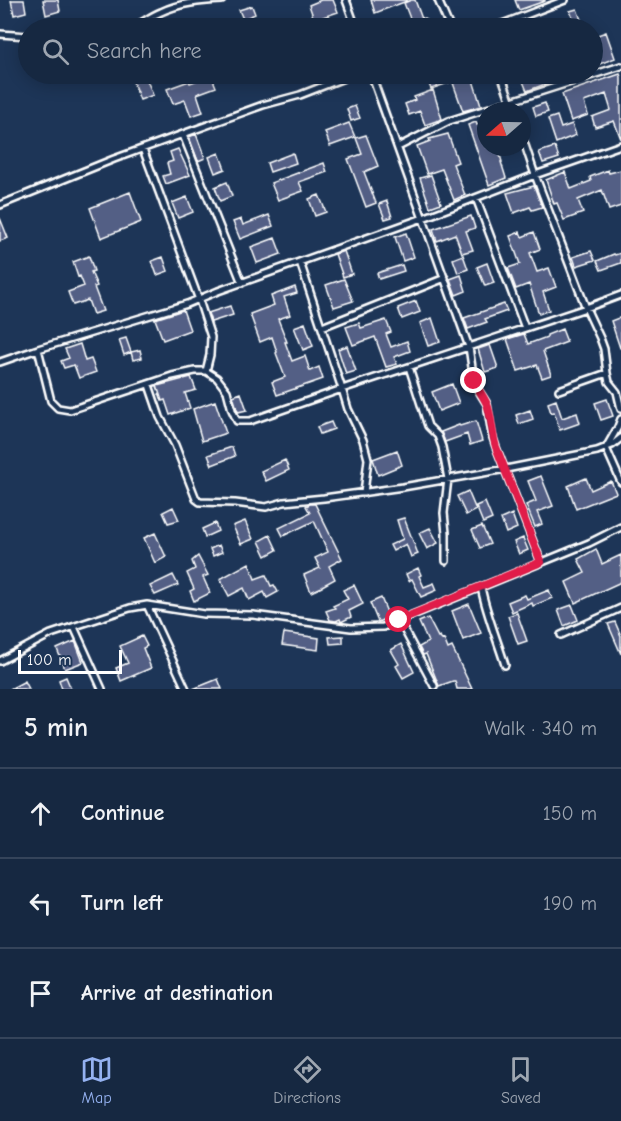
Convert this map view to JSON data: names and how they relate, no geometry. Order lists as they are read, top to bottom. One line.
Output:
{"scale_bar":"100 m","north":"left","page":{"search":"Search here","scale":"100 m","heading":["5 min","Walk · 340 m"],"list":[["Continue","150 m"],["Turn left","190 m"],"Arrive at destination"],"nav":["Map","Directions","Saved"]}}
